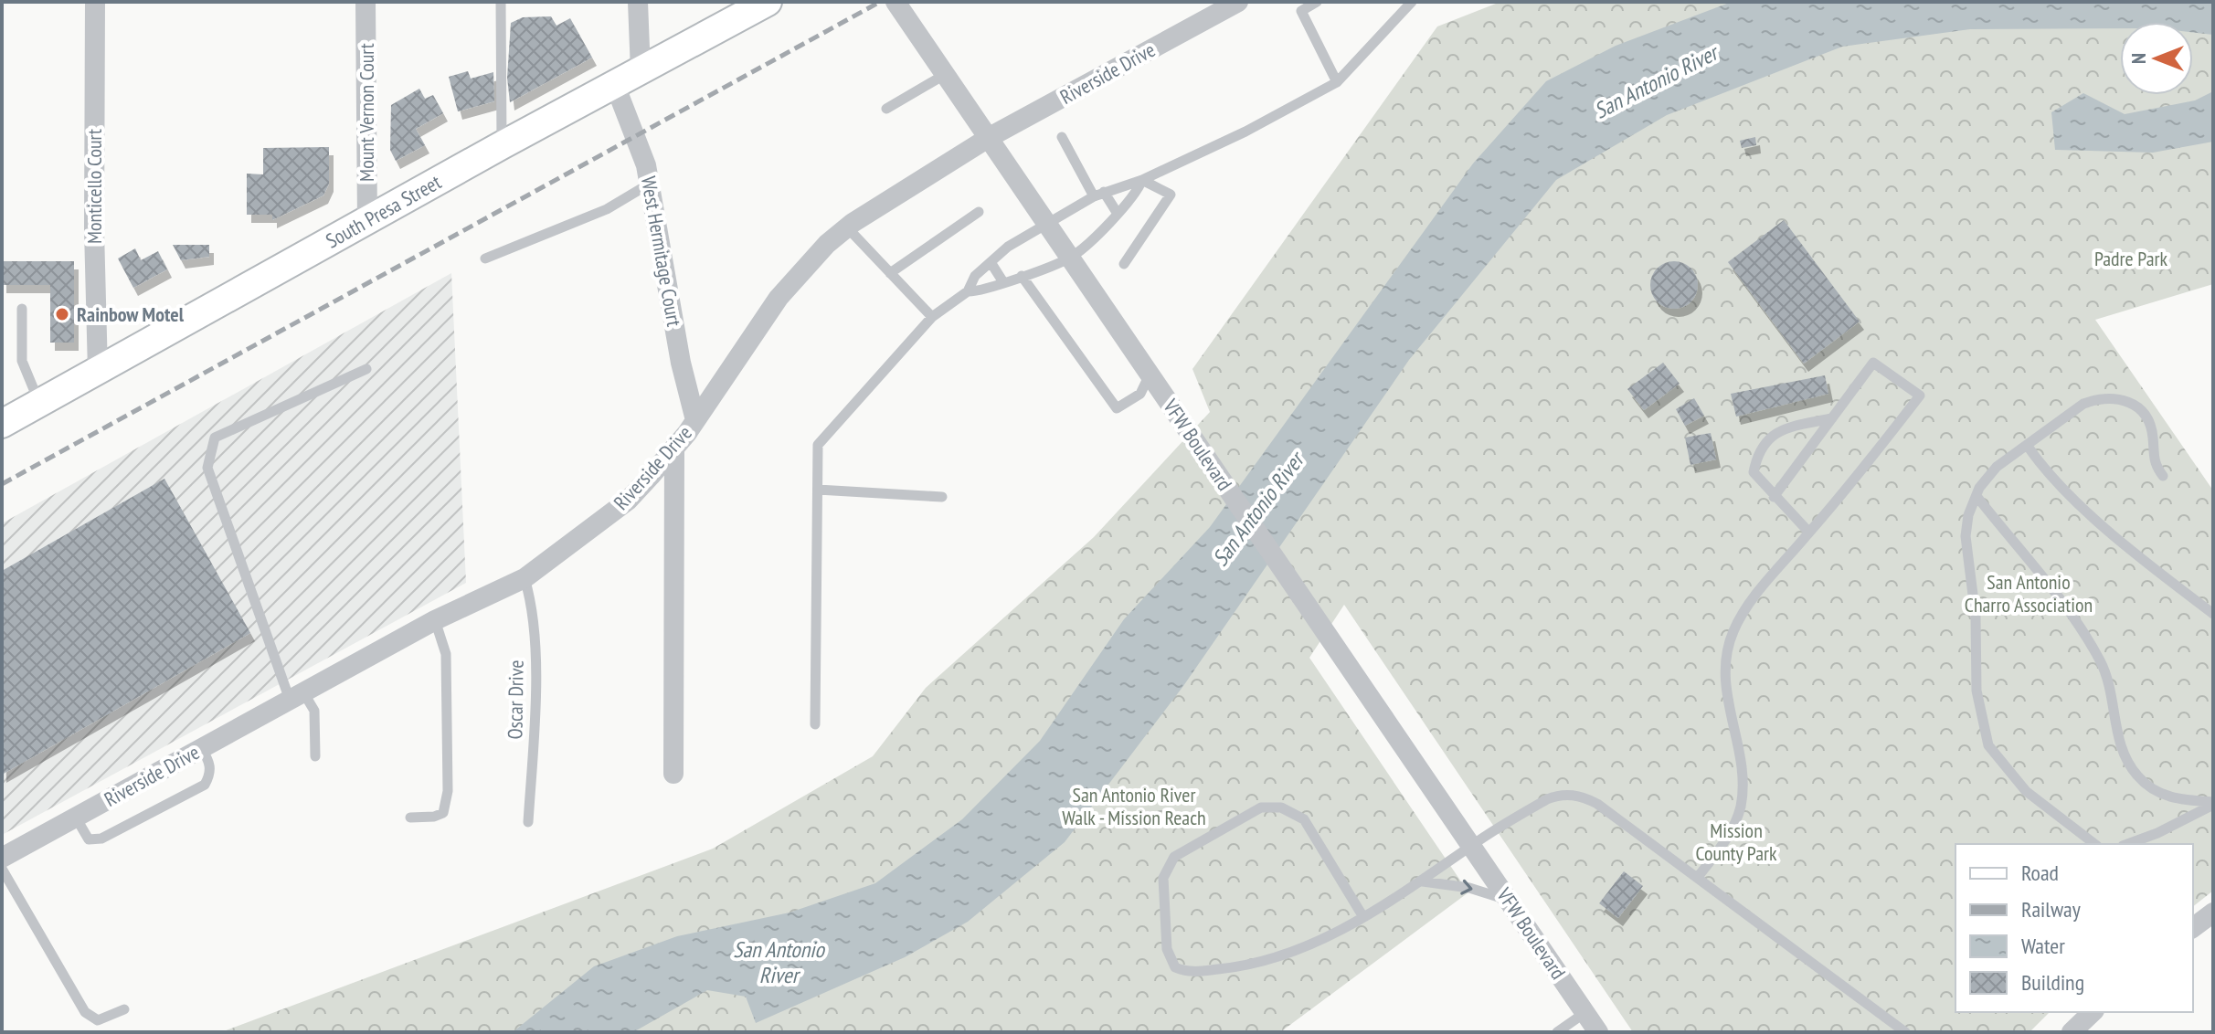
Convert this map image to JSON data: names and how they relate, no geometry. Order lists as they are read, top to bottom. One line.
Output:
{"streets":{"main road":["South Presa Street"],"street":["Riverside Drive","Mount Vernon Court","Monticello Court","West Hermitage Court","VFW Boulevard"],"lane":["Oscar Drive"]},"crossings":[["Riverside Drive","West Hermitage Court"],["Riverside Drive","VFW Boulevard"],["Riverside Drive","Oscar Drive"],["Mount Vernon Court","South Presa Street"],["Monticello Court","South Presa Street"],["South Presa Street","West Hermitage Court"]],"water":["San Antonio River"],"parks":["Padre Park","San Antonio Charro Association","San Antonio River Walk - Mission Reach","Mission County Park"],"places":["Rainbow Motel"],"legend":["Road","Railway","Water","Building"],"north":"left"}
